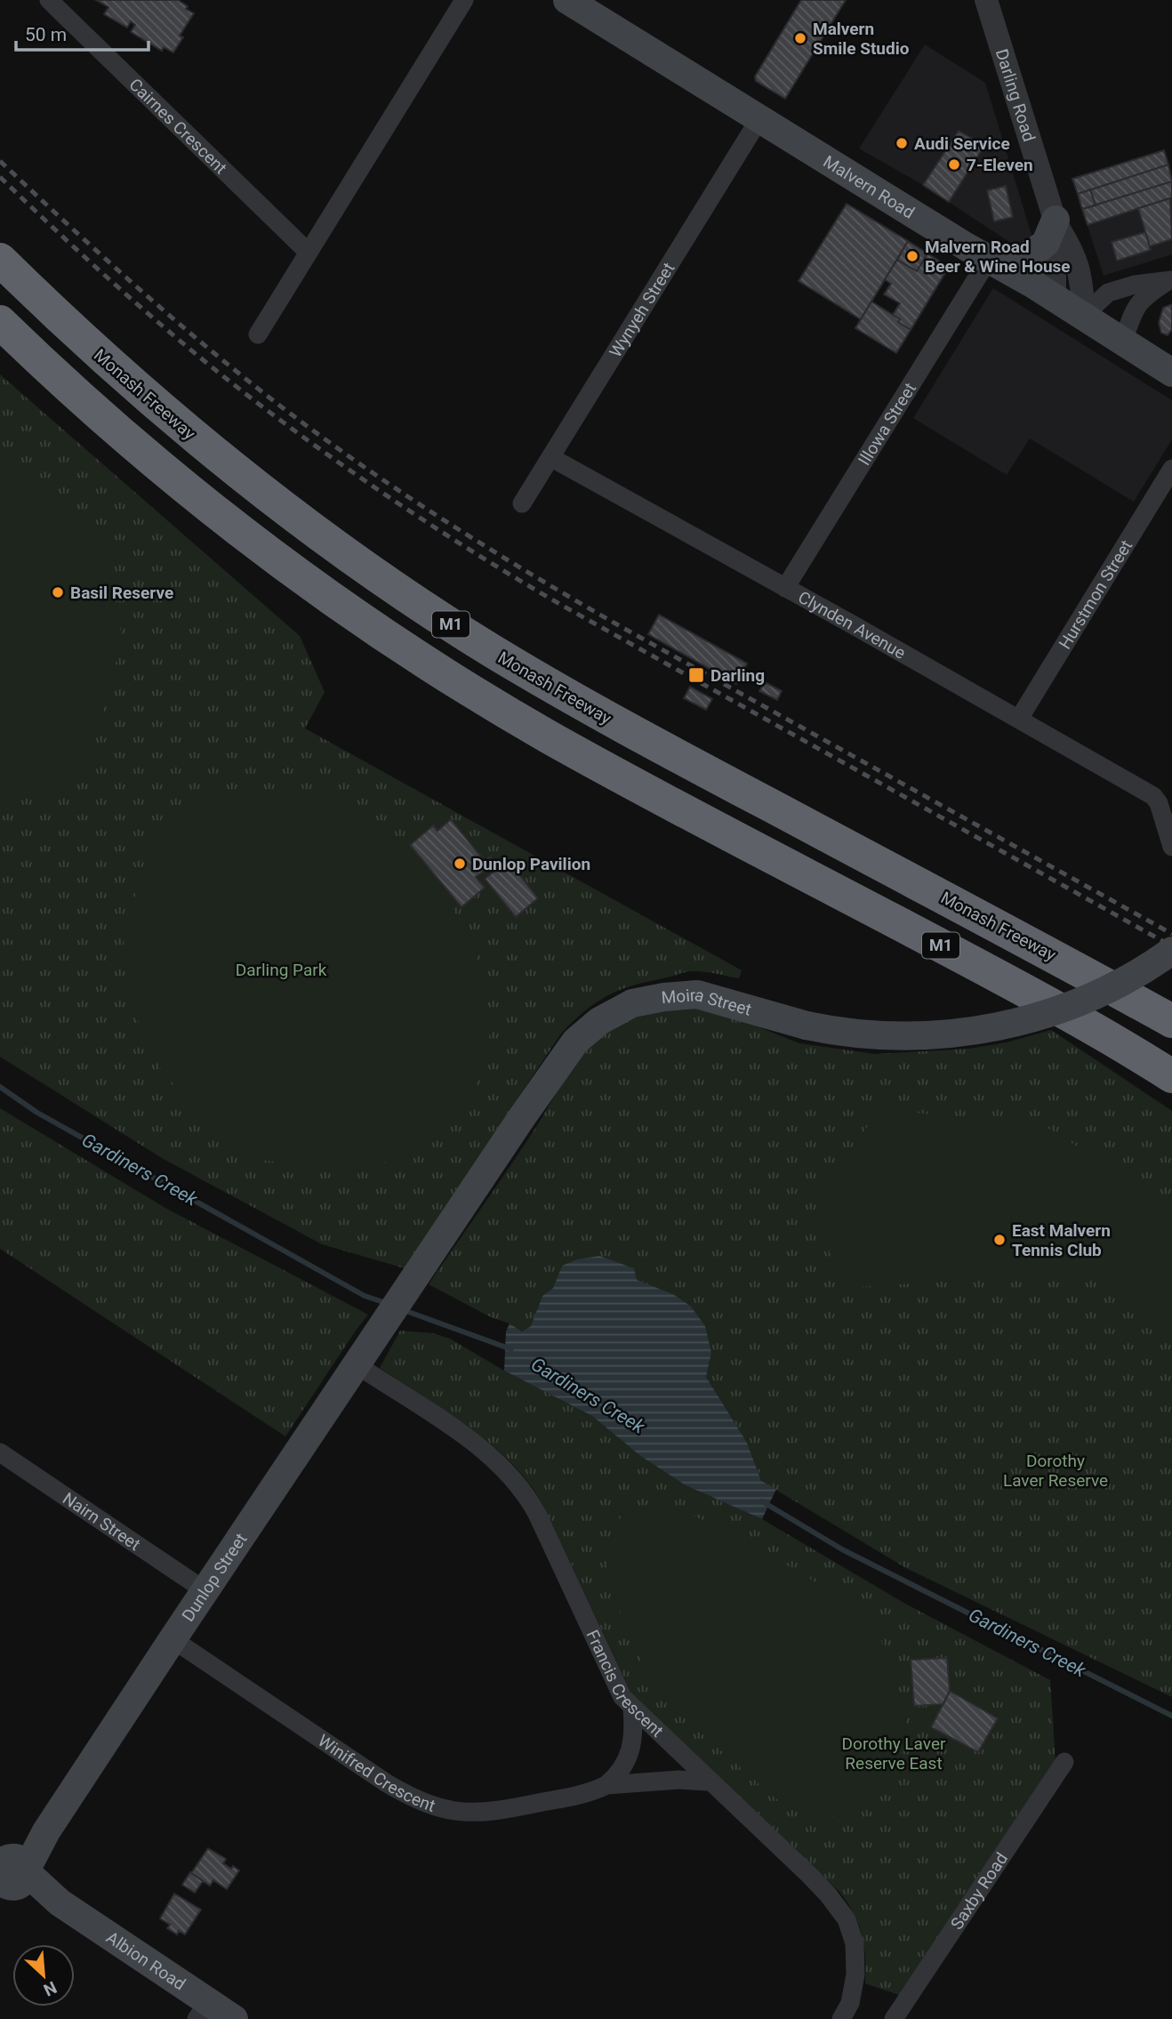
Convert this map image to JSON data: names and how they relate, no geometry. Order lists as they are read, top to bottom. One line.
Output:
{"streets":{"highway":["Monash Freeway","M1"],"main road":["Malvern Road","Moira Street","Dunlop Street","Albion Road"],"street":["Darling Road","Cairnes Crescent","Wynyeh Street","Illowa Street","Hurstmon Street","Clynden Avenue","Nairn Street","Francis Crescent","Winifred Crescent","Saxby Road"]},"crossings":[["Darling Road","Malvern Road"],["Malvern Road","Wynyeh Street"],["Malvern Road","Illowa Street"],["Wynyeh Street","Clynden Avenue"],["Illowa Street","Clynden Avenue"],["Hurstmon Street","Clynden Avenue"],["Moira Street","Dunlop Street"],["Nairn Street","Dunlop Street"],["Dunlop Street","Francis Crescent"],["Dunlop Street","Winifred Crescent"],["Dunlop Street","Albion Road"],["Francis Crescent","Winifred Crescent"]],"water":["Gardiners Creek"],"parks":["Darling Park","Dorothy Laver Reserve","Dorothy Laver Reserve East"],"places":{"other":["Malvern Smile Studio","Audi Service","7-Eleven","Malvern Road Beer & Wine House","Basil Reserve","Dunlop Pavilion","East Malvern Tennis Club"],"transit":["Darling"]},"scale_bar":"50 m","north":"bottom right"}
